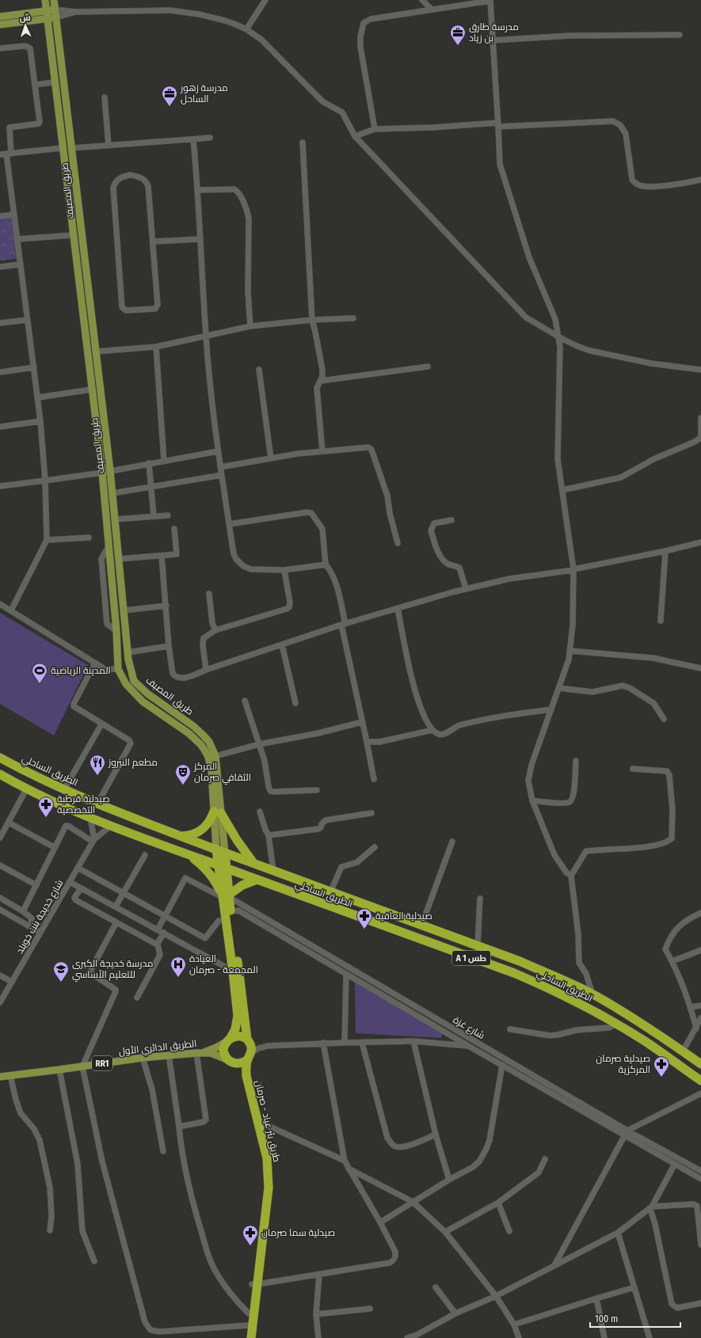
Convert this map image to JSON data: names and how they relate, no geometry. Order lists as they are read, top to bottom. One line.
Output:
{"streets":{"highway":["الطريق الساحلي","A 1 طس","طريق بئر عياد - صرمان"],"main road":["طريق المصيف","الطريق الدائري الأول","RR1"],"street":["شارع خديجة بنت خويلد","شارع غزة"]},"crossings":[["طريق المصيف","الطريق الساحلي"]],"places":{"office":["مدرسة طارق بن زياد","مدرسة زهور الساحل"],"sports":["المدينة الرياضية"],"restaurant":["مطعم النيروز"],"theatre":["المركز الثقافي صرمان"],"pharmacy":["صيدلية قرطبة التخصصية","صيدلية العافية","صيدلية صرمان المركزية","صيدلية سما صرمان"],"hospital":["العيادة المجمعة - صرمان"],"school or university":["مدرسة خديجة الكبرى للتعليم الأساسي"]},"scale_bar":"100 m","north":"top"}
